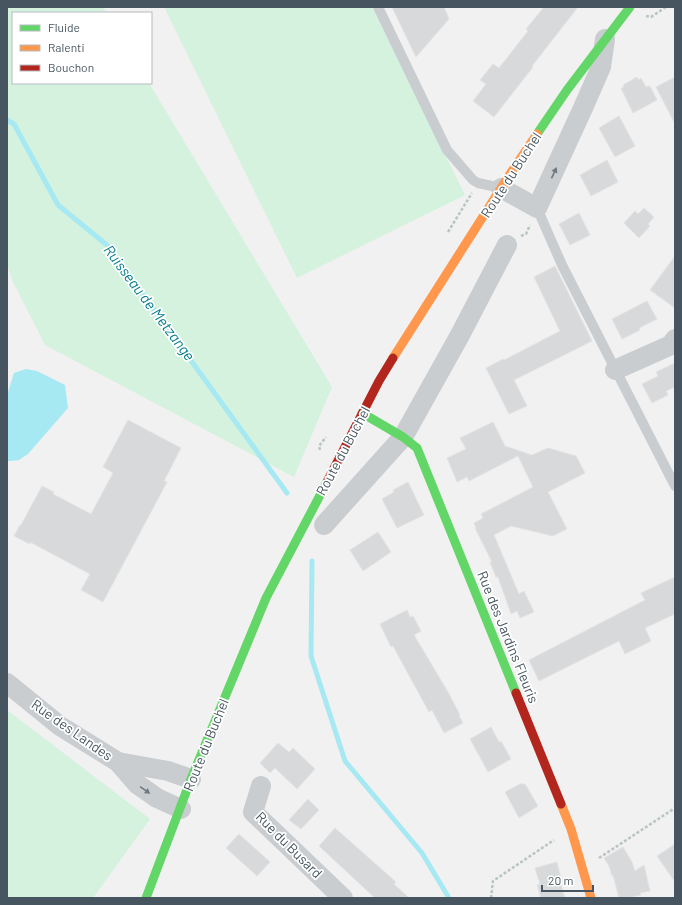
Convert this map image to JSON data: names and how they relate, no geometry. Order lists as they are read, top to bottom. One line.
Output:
{"streets":{"main road":["Route du Buchel","Rue des Jardins Fleuris"],"street":["Rue des Landes","Rue du Busard"]},"crossings":[["Route du Buchel","Rue des Jardins Fleuris"],["Route du Buchel","Rue des Landes"]],"water":["Ruisseau de Metzange"],"legend":["Fluide","Ralenti","Bouchon"],"scale_bar":"20 m"}
